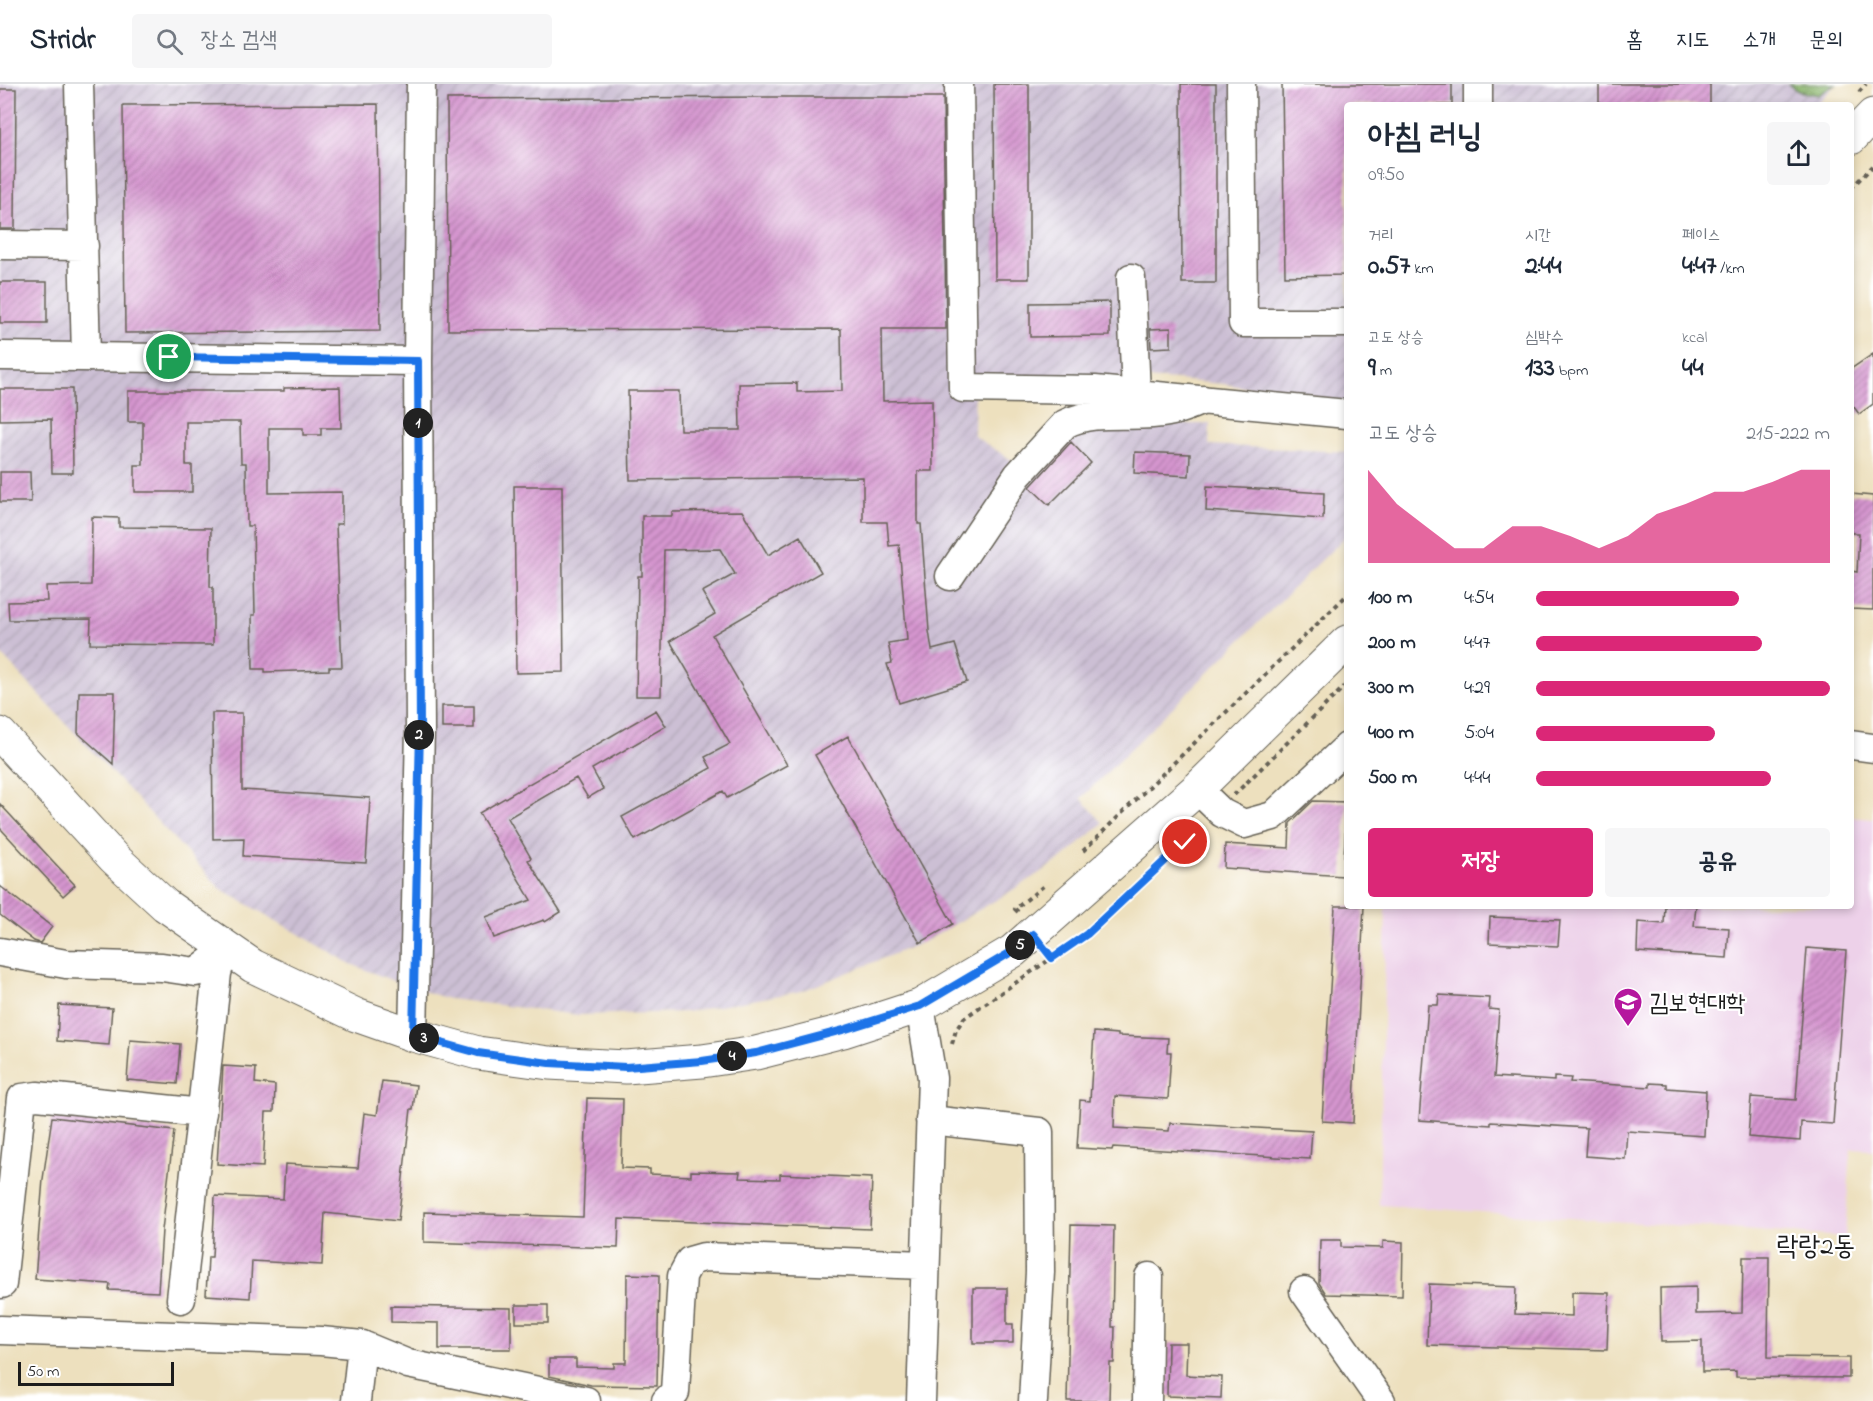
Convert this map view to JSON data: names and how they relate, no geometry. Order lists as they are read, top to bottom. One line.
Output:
{"districts":["락랑2동"],"places":{"school or university":["김보현대학"]},"scale_bar":"50 m","page":{"header":"Stridr","search":"장소 검색","nav":["홈","지도","소개","문의"],"heading":["아침 러닝","09:50"],"stats":[["거리","0.57 km"],["시간","2:44"],["페이스","4:47 /km"],["고도 상승","9 m"],["심박수","133 bpm"],["kcal","44"]],"pins":["1","2","5","3","4"],"chart":["고도 상승","215–222 m"],"list":[{"name":"100 m","note":"4:54"},{"name":"200 m","note":"4:47"},{"name":"300 m","note":"4:29"},{"name":"400 m","note":"5:04"},{"name":"500 m","note":"4:44"}],"buttons":["저장","공유"],"scale":"50 m"}}
